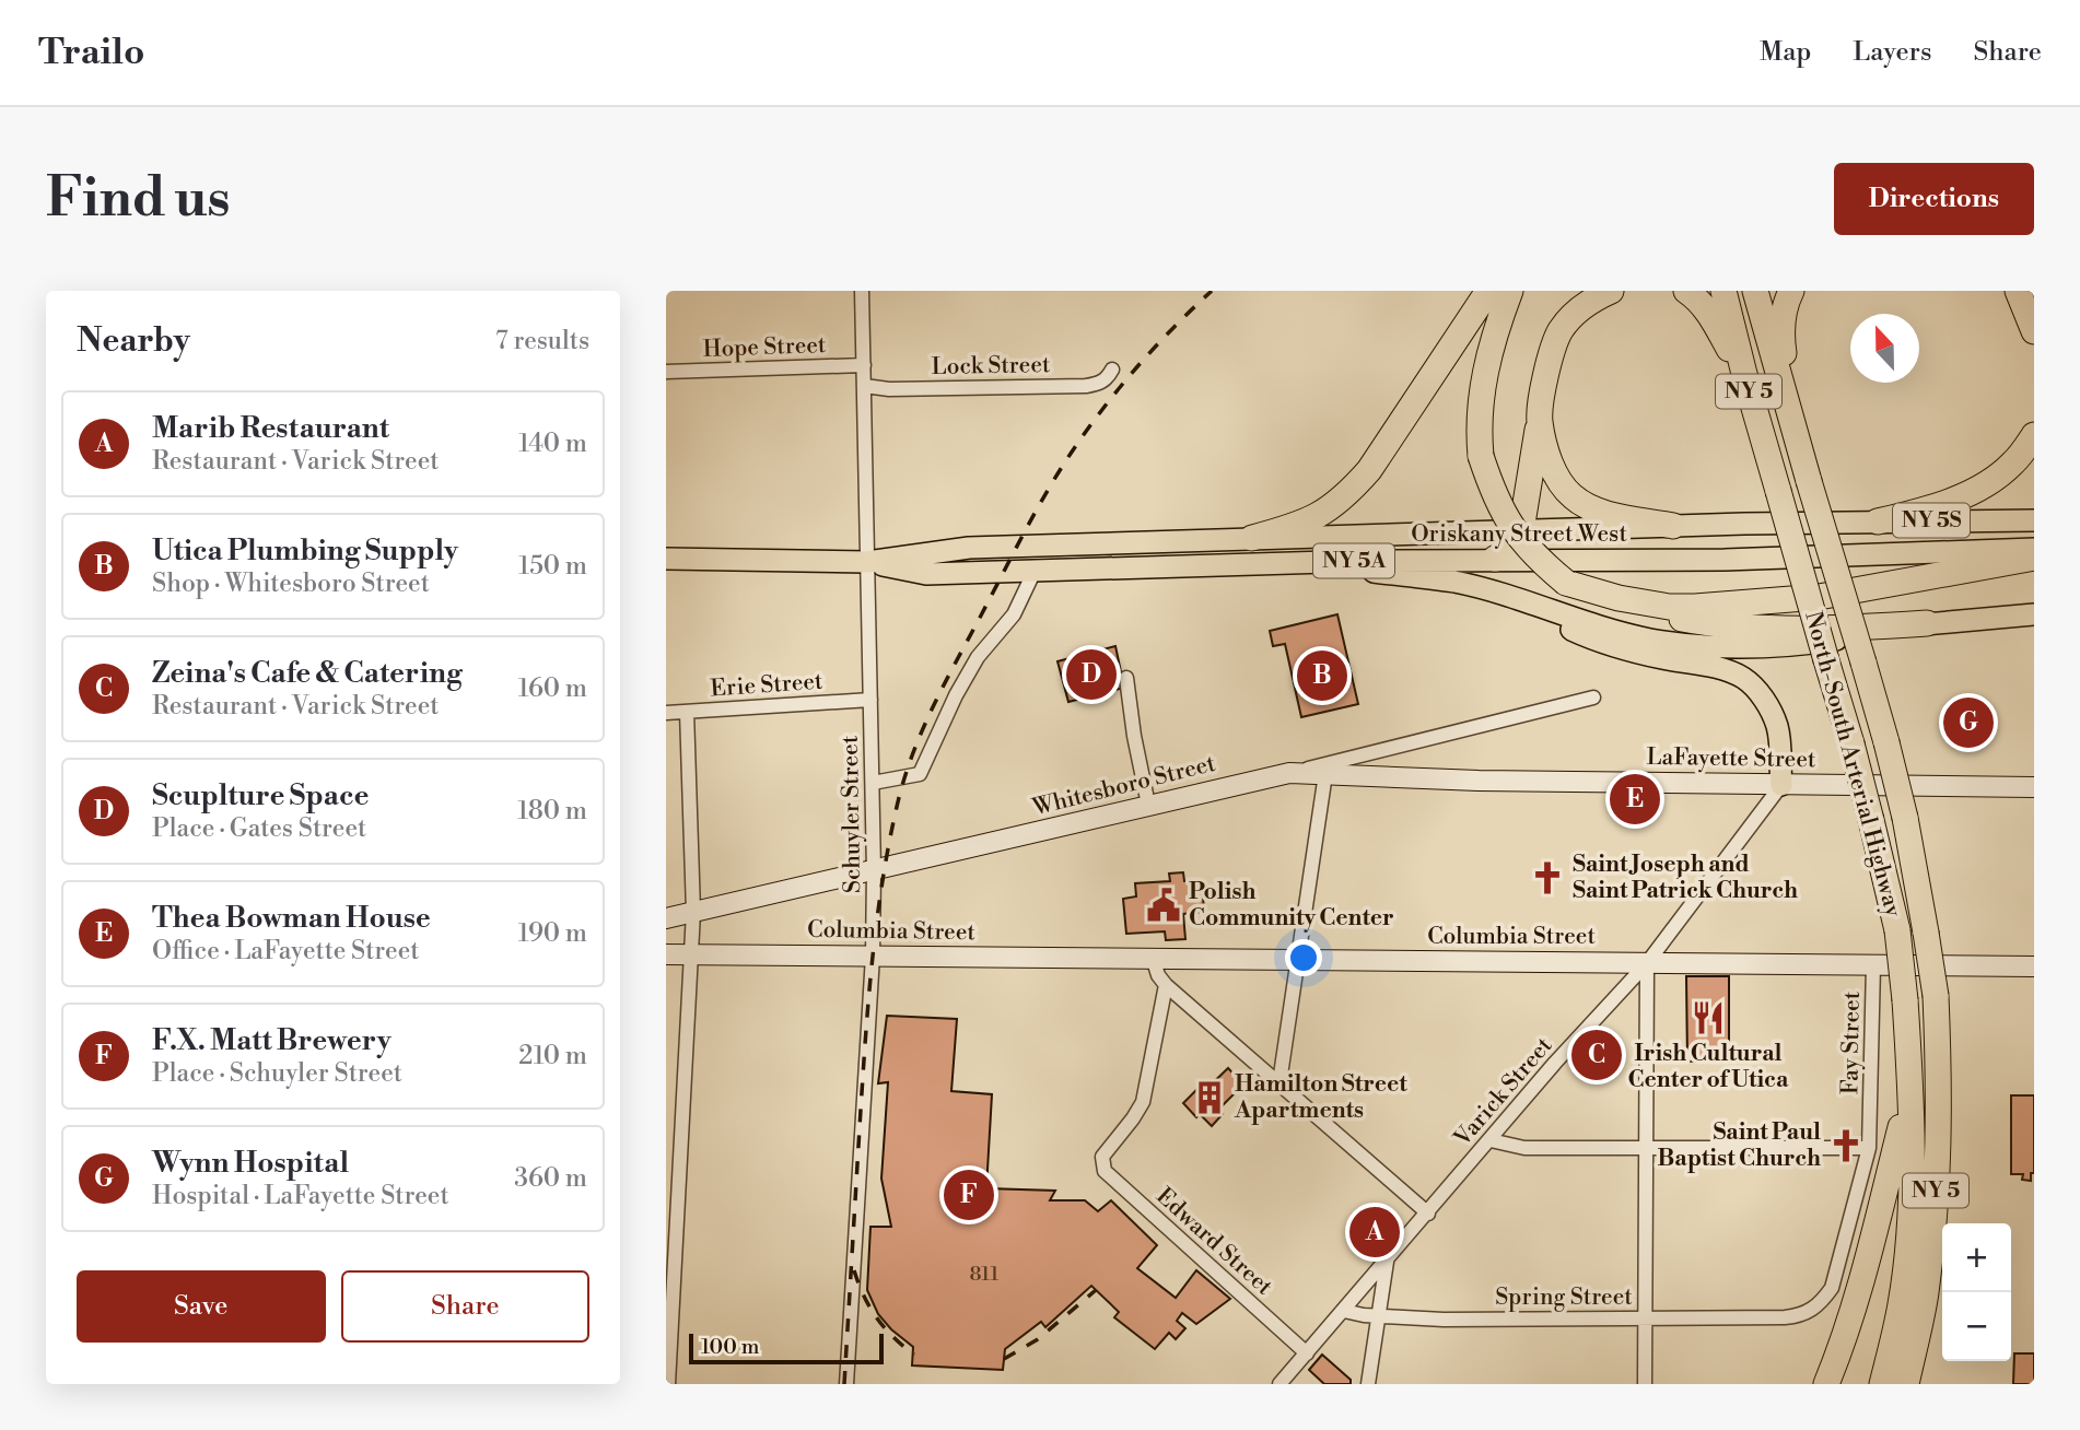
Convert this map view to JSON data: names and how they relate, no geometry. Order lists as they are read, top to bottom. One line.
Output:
{"streets":{"highway":["NY 5","North-South Arterial Highway"],"main road":["NY 5S","Oriskany Street West","NY 5A"],"street":["Hope Street","Lock Street","Erie Street","LaFayette Street","Whitesboro Street","Schuyler Street","Columbia Street","Fay Street","Varick Street","Edward Street","Spring Street"]},"crossings":[["Hope Street","Schuyler Street"],["Lock Street","Schuyler Street"],["Oriskany Street West","Schuyler Street"],["Erie Street","Schuyler Street"],["LaFayette Street","Whitesboro Street"],["LaFayette Street","Varick Street"],["Whitesboro Street","Schuyler Street"],["Schuyler Street","Columbia Street"],["Columbia Street","Fay Street"],["Columbia Street","Varick Street"],["Fay Street","Spring Street"],["Varick Street","Edward Street"],["Varick Street","Spring Street"]],"places":{"church":["Saint Joseph and Saint Patrick Church","Saint Paul Baptist Church"],"public building":["Polish Community Center"],"restaurant":["Irish Cultural Center of Utica"],"building":["Hamilton Street Apartments"]},"house_numbers":["811"],"scale_bar":"100 m","north":"top","page":{"header":"Trailo","nav":["Map","Layers","Share"],"buttons":["Directions",["Save","Share"]],"title":"Find us","heading":["Nearby","7 results"],"list":[{"mark":"A","name":"Marib Restaurant","note":"Restaurant · Varick Street","value":"140 m"},{"mark":"B","name":"Utica Plumbing Supply","note":"Shop · Whitesboro Street","value":"150 m"},{"mark":"C","name":"Zeina's Cafe & Catering","note":"Restaurant · Varick Street","value":"160 m"},{"mark":"D","name":"Scuplture Space","note":"Place · Gates Street","value":"180 m"},{"mark":"E","name":"Thea Bowman House","note":"Office · LaFayette Street","value":"190 m"},{"mark":"F","name":"F.X. Matt Brewery","note":"Place · Schuyler Street","value":"210 m"},{"mark":"G","name":"Wynn Hospital","note":"Hospital · LaFayette Street","value":"360 m"}],"pins":["D","B","G","E","C","F","A"],"map_buttons":["+","−"],"scale":"100 m"}}
